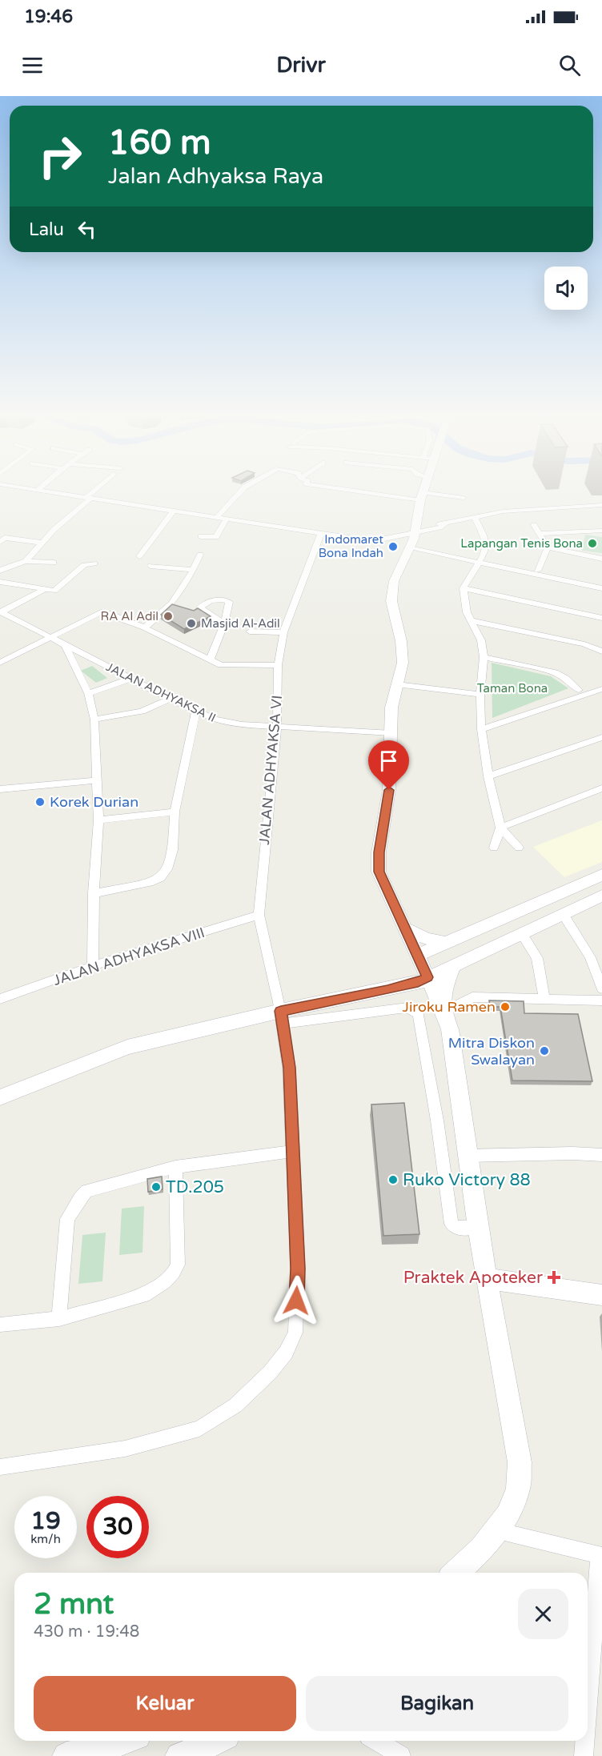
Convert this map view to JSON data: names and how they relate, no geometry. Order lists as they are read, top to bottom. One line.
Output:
{"streets":{"street":["JALAN ADHYAKSA II","JALAN ADHYAKSA VI","JALAN ADHYAKSA VIII"]},"crossings":[["JALAN ADHYAKSA II","JALAN ADHYAKSA VI"],["JALAN ADHYAKSA VI","JALAN ADHYAKSA VIII"]],"parks":["Taman Bona"],"places":{"other":["Lapangan Tenis Bona","Indomaret Bona Indah","RA Al Adil","Masjid Al-Adil","Korek Durian","Jiroku Ramen","Mitra Diskon Swalayan","Ruko Victory 88","TD.205"],"health":["Praktek Apoteker"]},"page":{"status":"19:46","header":"Drivr","turn":["160 m","Jalan Adhyaksa Raya"],"then":"Lalu","speed":"19 km/h","limit":"30","heading":["2 mnt","430 m · 19:48"],"buttons":["Keluar","Bagikan"]}}
